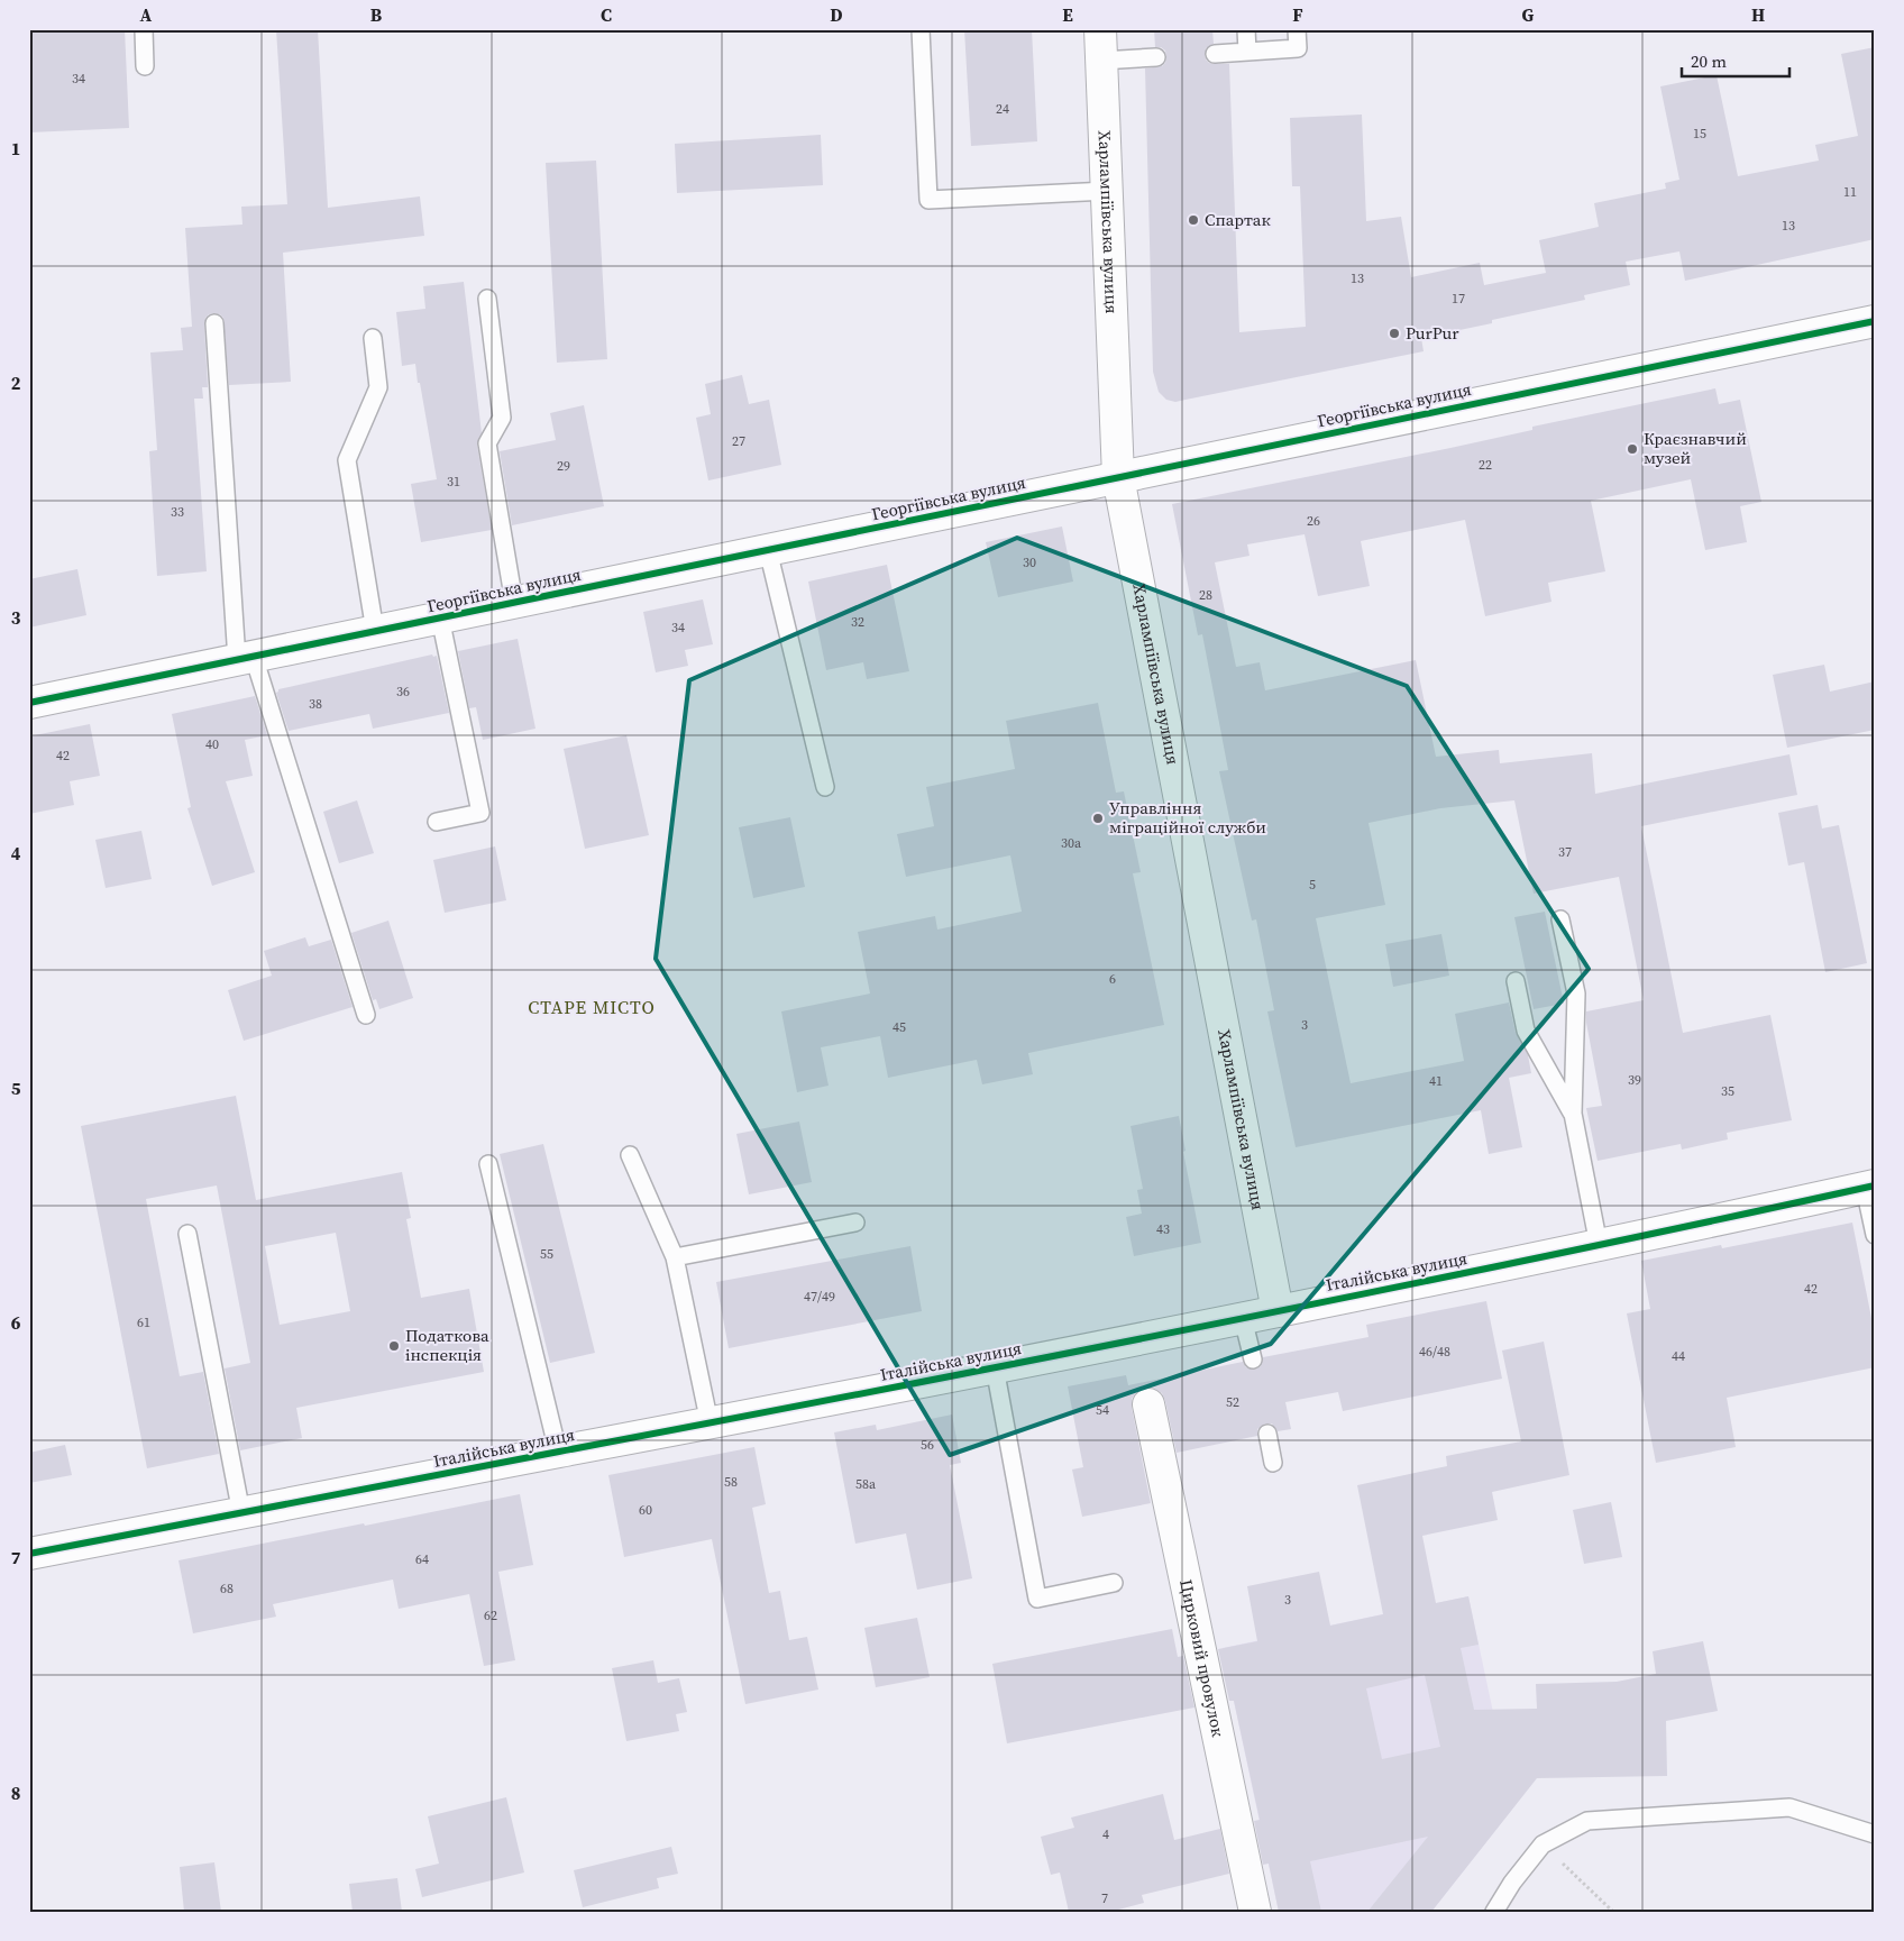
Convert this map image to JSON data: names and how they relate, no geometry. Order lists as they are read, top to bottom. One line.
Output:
{"streets":{"street":["Харлампіївська вулиця","Георгіївська вулиця","Італійська вулиця","Цирковий провулок"]},"crossings":[["Харлампіївська вулиця","Георгіївська вулиця"],["Харлампіївська вулиця","Італійська вулиця"]],"districts":["СТАРЕ МІСТО"],"places":["Спартак","PurPur","Краєзнавчий музей","Управління міграційної служби","Податкова інспекція"],"house_numbers":["34","24","15","11","13","13","17","27","22","29","31","33","26","30","28","32","34","36","38","40","42","30а","37","5","6","3","45","39","41","35","43","55","42","47/49","61","46/48","44","52","54","56","58","58а","60","64","68","3","62","4","7"],"scale_bar":"20 m","grid":{"columns":["A","B","C","D","E","F","G","H"],"rows":["1","2","3","4","5","6","7","8"]}}
